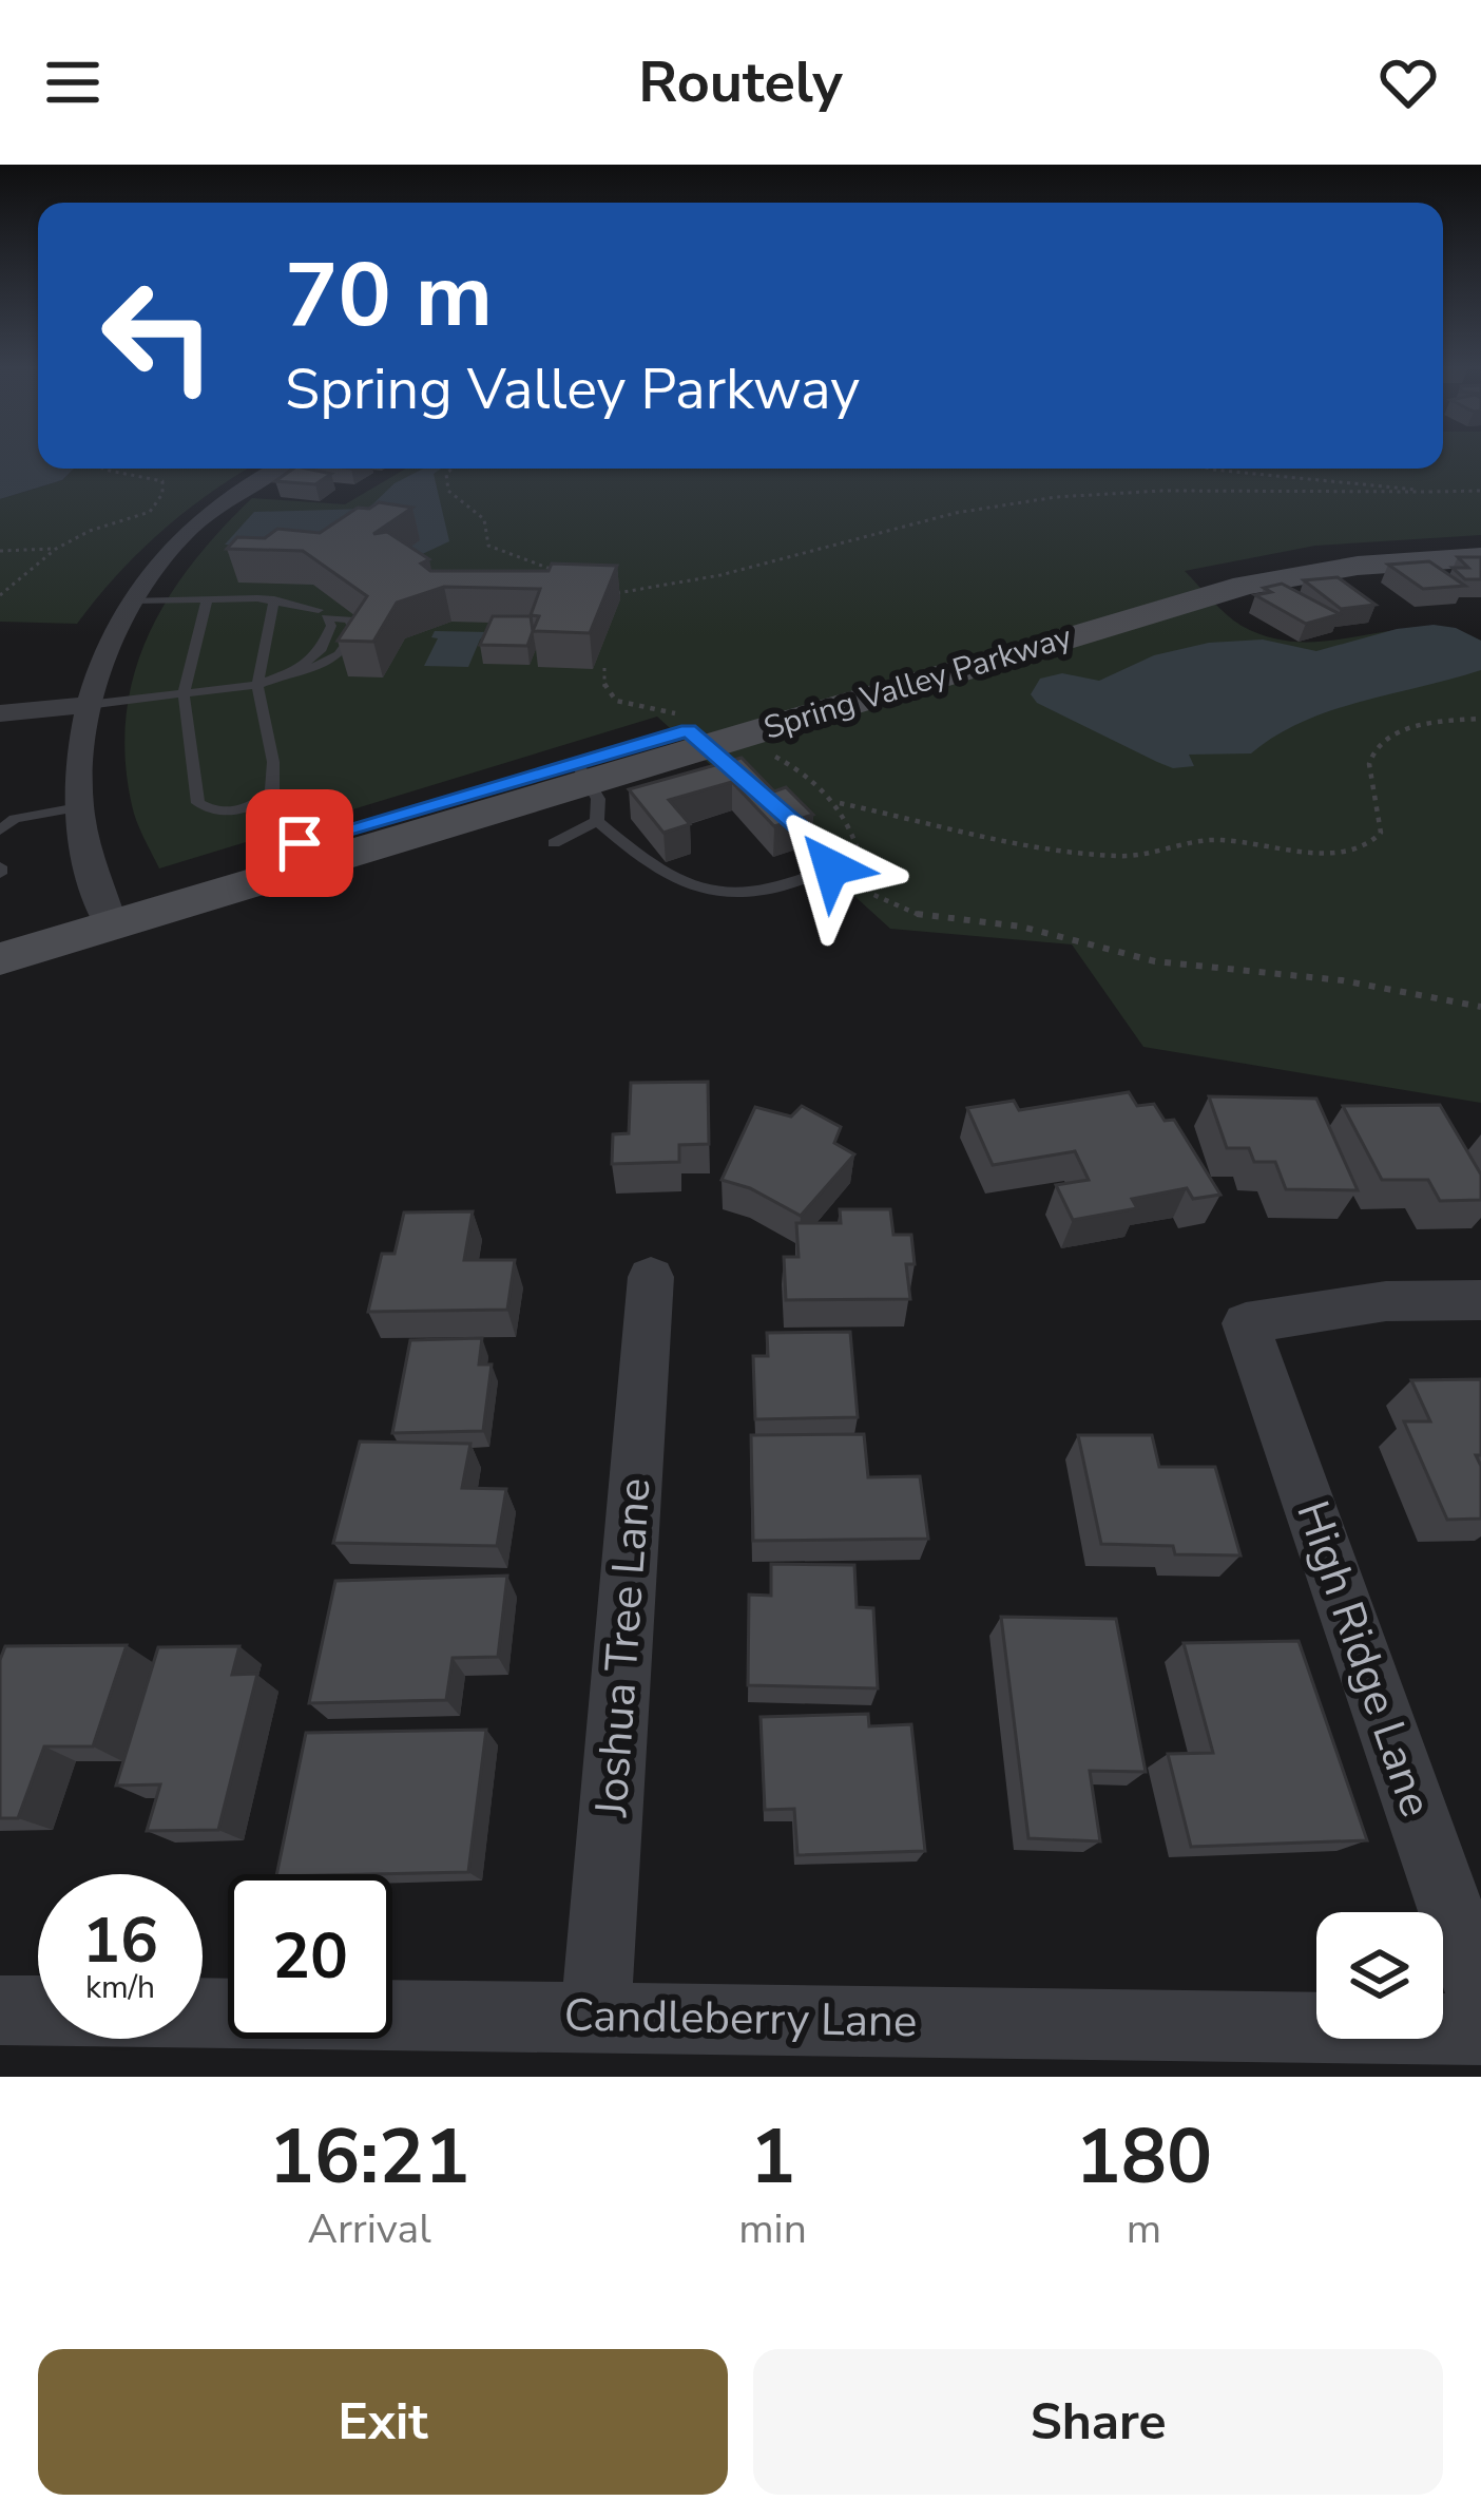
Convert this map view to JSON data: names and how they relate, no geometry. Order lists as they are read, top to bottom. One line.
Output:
{"streets":{"street":["Spring Valley Parkway","Joshua Tree Lane","High Ridge Lane","Candleberry Lane"]},"crossings":[["Joshua Tree Lane","Candleberry Lane"]],"page":{"header":"Routely","turn":["70 m","Spring Valley Parkway"],"speed":"16 km/h","limit":"20","eta":["16:21","Arrival","1","min","180","m"],"buttons":["Exit","Share"]}}
